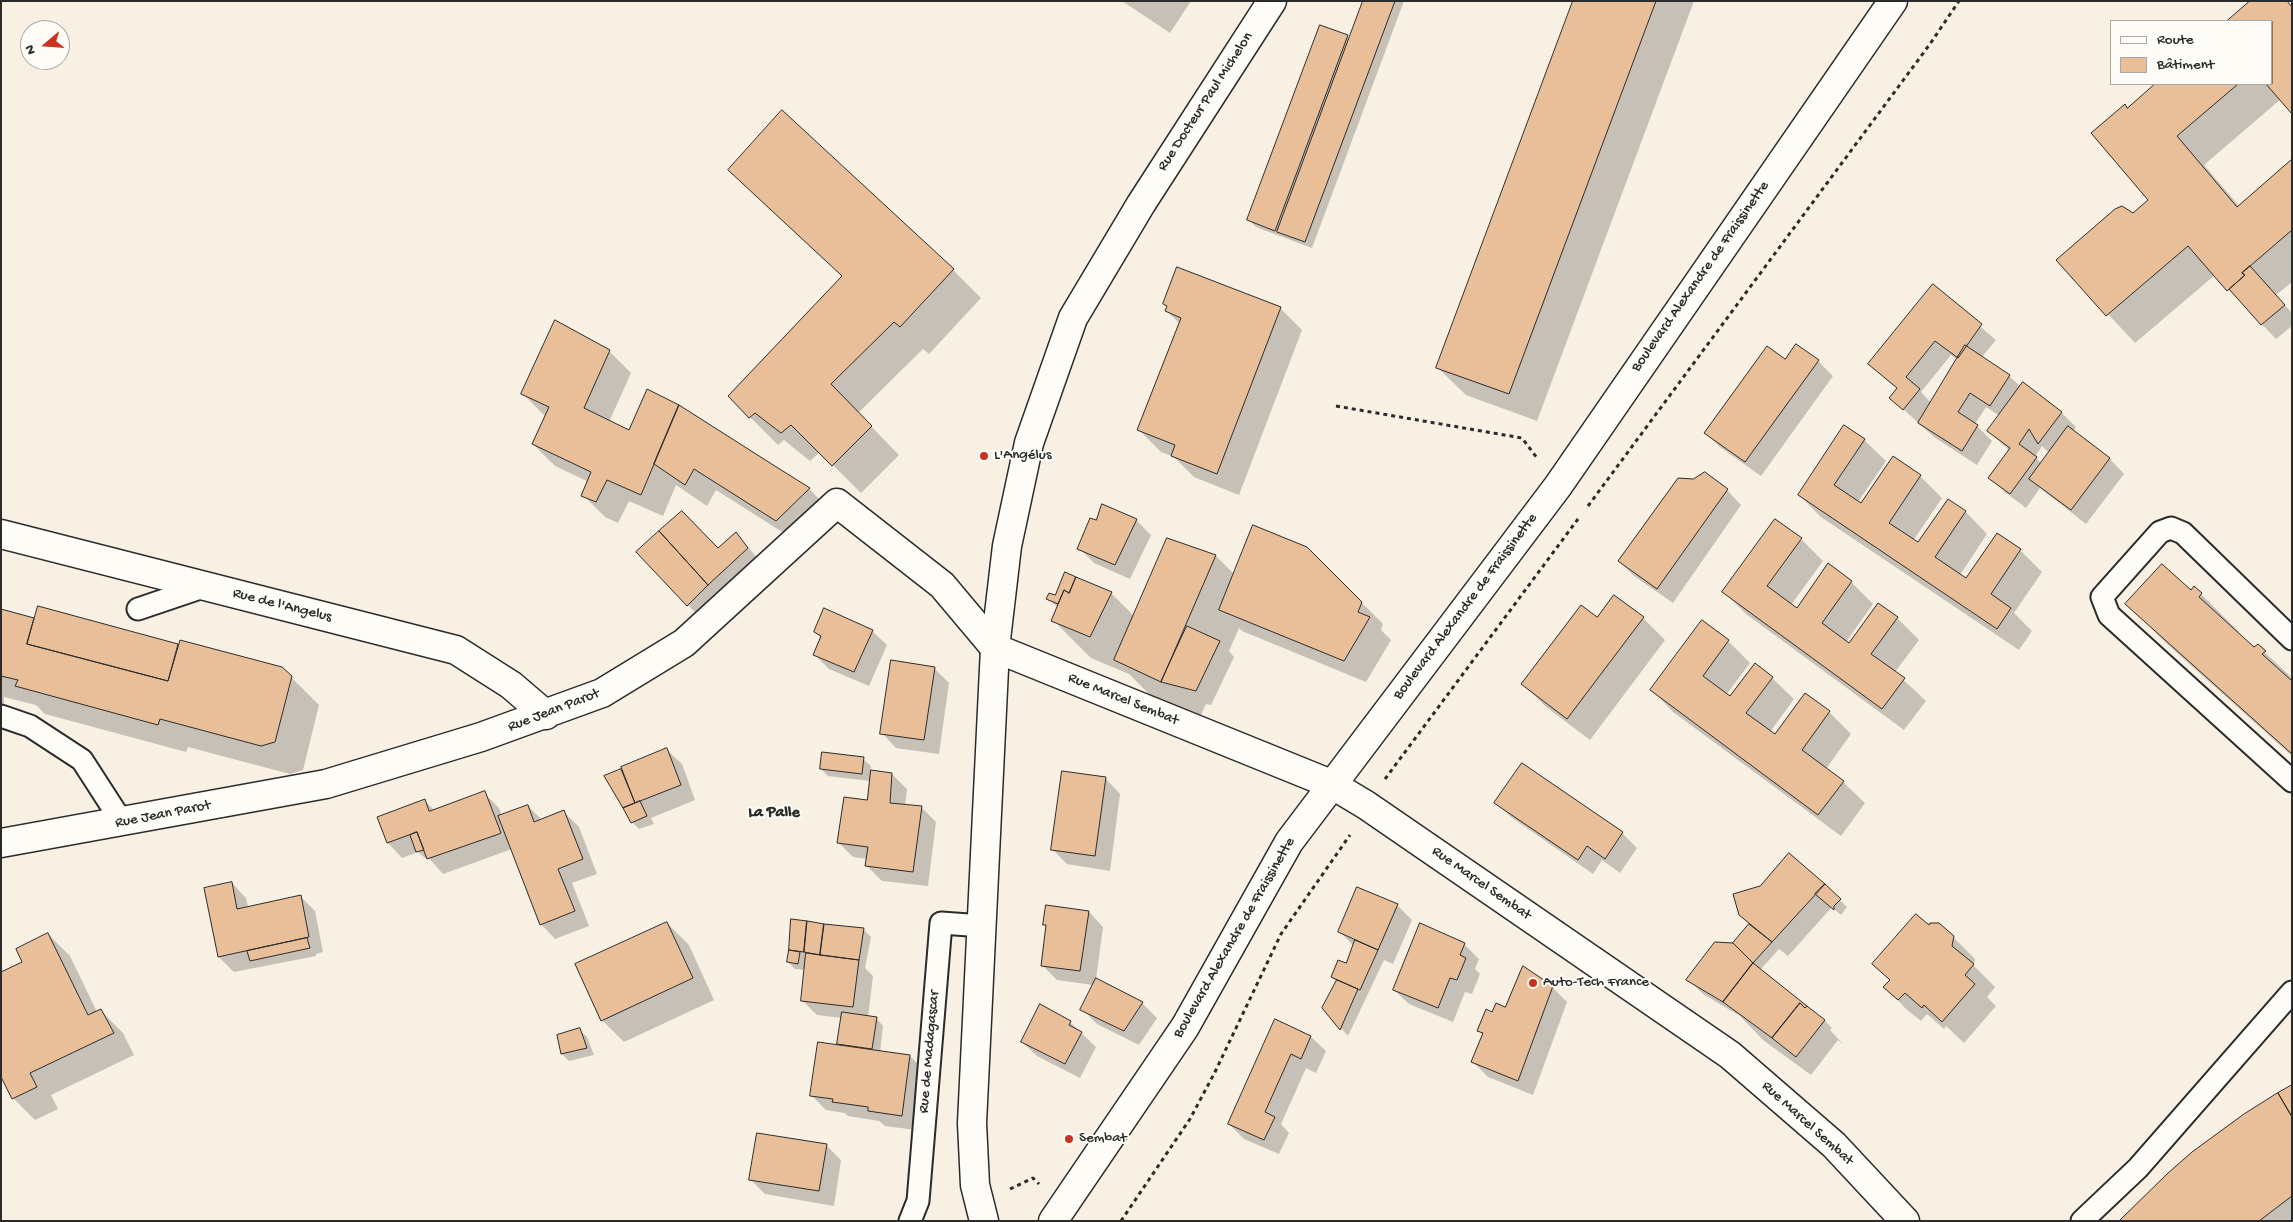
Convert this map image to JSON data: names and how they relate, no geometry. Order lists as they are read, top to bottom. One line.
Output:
{"streets":{"street":["Rue Docteur Paul Michelon","Boulevard Alexandre de Fraissinette","Rue de l'Angelus","Rue Marcel Sembat","Rue Jean Parot"],"lane":["Rue de Madagascar"]},"crossings":[["Rue Docteur Paul Michelon","Rue Marcel Sembat"],["Rue Docteur Paul Michelon","Rue Jean Parot"],["Boulevard Alexandre de Fraissinette","Rue Marcel Sembat"],["Rue de l'Angelus","Rue Jean Parot"],["Rue Marcel Sembat","Rue Jean Parot"]],"districts":["La Palle"],"places":["L'Angélus","Auto-Tech France","Sembat"],"legend":["Route","Bâtiment"],"north":"left"}
